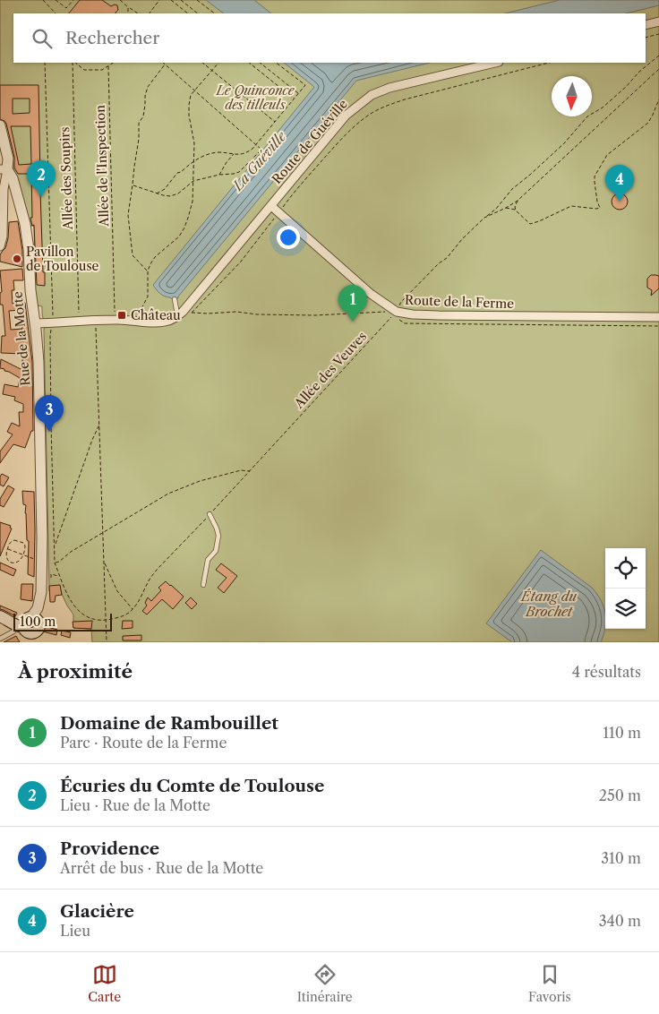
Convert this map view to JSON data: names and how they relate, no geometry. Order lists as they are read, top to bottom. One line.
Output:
{"streets":{"street":["Route de Guéville","Route de la Ferme","Rue de la Motte"],"path":["Allée de l'Inspection","Allée des Soupirs","Allée des Veuves"]},"crossings":[["Route de Guéville","Route de la Ferme"],["Route de la Ferme","Allée des Veuves"]],"water":["La Guéville","Étang du Brochet"],"parks":["Le Quinconce des tilleuls"],"places":{"other":["Pavillon de Toulouse"],"transit":["Château"]},"scale_bar":"100 m","north":"bottom","page":{"search":"Rechercher","pins":["2","4","1","3"],"scale":"100 m","heading":["À proximité","4 résultats"],"list":[{"mark":"1","name":"Domaine de Rambouillet","note":"Parc · Route de la Ferme","value":"110 m"},{"mark":"2","name":"Écuries du Comte de Toulouse","note":"Lieu · Rue de la Motte","value":"250 m"},{"mark":"3","name":"Providence","note":"Arrêt de bus · Rue de la Motte","value":"310 m"},{"mark":"4","name":"Glacière","note":"Lieu","value":"340 m"}],"nav":["Carte","Itinéraire","Favoris"]}}
